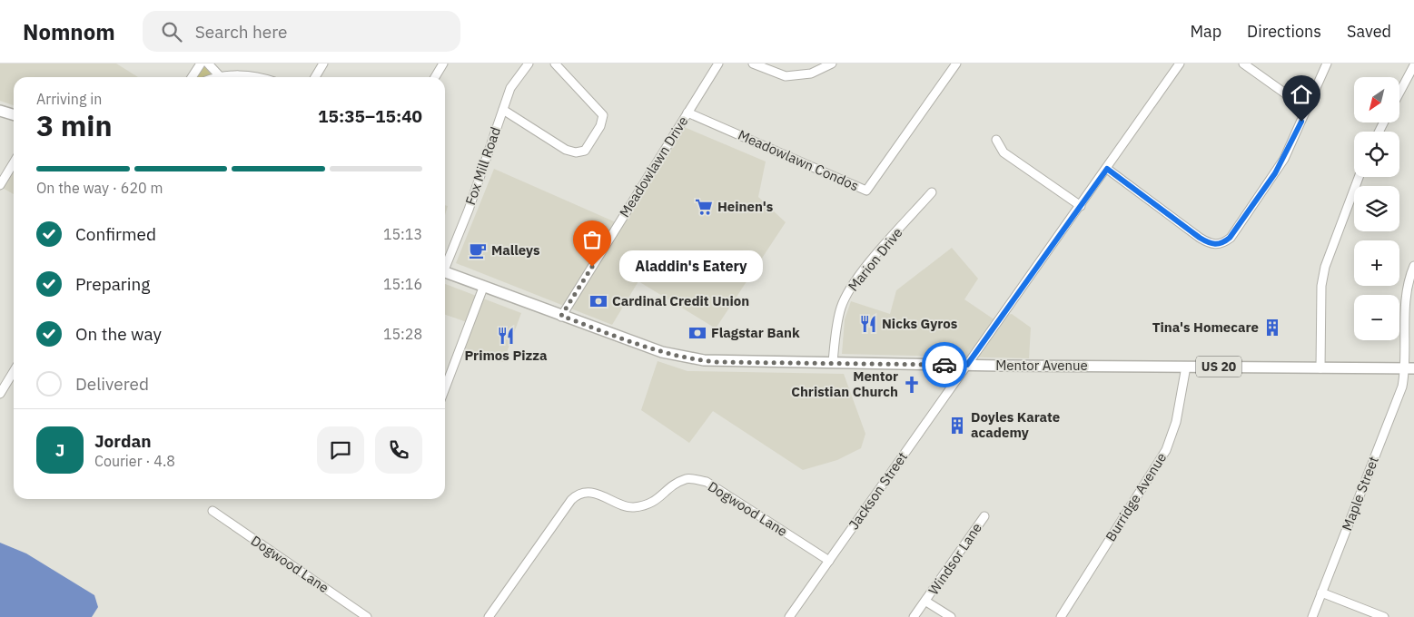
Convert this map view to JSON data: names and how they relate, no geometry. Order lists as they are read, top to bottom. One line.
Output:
{"streets":{"main road":["Mentor Avenue","US 20"],"street":["Meadowlawn Condos","Fox Mill Road","Meadowlawn Drive","Marion Drive","Jackson Street","Maple Street","Burridge Avenue","Dogwood Lane","Windsor Lane"]},"crossings":[["Meadowlawn Condos","Meadowlawn Drive"],["Meadowlawn Drive","Mentor Avenue"],["Marion Drive","Mentor Avenue"],["Mentor Avenue","Jackson Street"],["Mentor Avenue","Maple Street"],["Mentor Avenue","Burridge Avenue"],["Jackson Street","Dogwood Lane"]],"places":{"supermarket":["Heinen's"],"cafe":["Malleys"],"other":["Aladdin's Eatery"],"bank":["Cardinal Credit Union","Flagstar Bank"],"restaurant":["Nicks Gyros","Primos Pizza"],"building":["Tina's Homecare","Doyles Karate academy"],"church":["Mentor Christian Church"]},"north":"bottom left","page":{"header":"Nomnom","search":"Search here","nav":["Map","Directions","Saved"],"map_buttons":["+","−"],"heading":["3 min","Arriving in","15:35–15:40"],"panel":["Jordan","Courier · 4.8"],"bar":"On the way · 620 m","list":[["Confirmed","15:13"],["Preparing","15:16"],["On the way","15:28"],"Delivered"],"bubble":"Aladdin's Eatery","round":"J"}}
